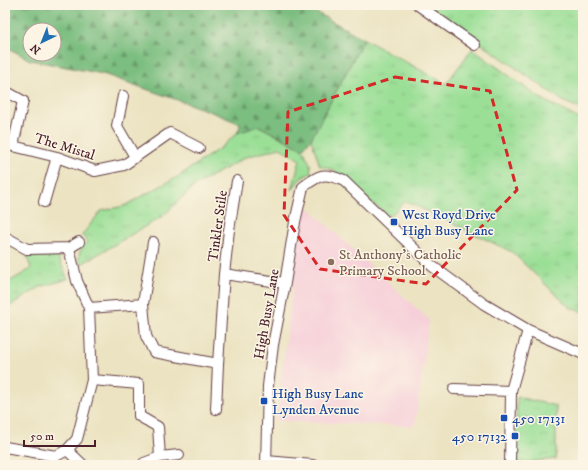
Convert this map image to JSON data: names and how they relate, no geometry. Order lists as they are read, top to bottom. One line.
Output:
{"streets":{"street":["The Mistal","Tinkler Stile","High Busy Lane"]},"crossings":[["Tinkler Stile","High Busy Lane"]],"places":{"transit":["West Royd Drive High Busy Lane","High Busy Lane Lynden Avenue","450 17131","450 17132"],"other":["St Anthony's Catholic Primary School"]},"scale_bar":"50 m","north":"bottom left"}
